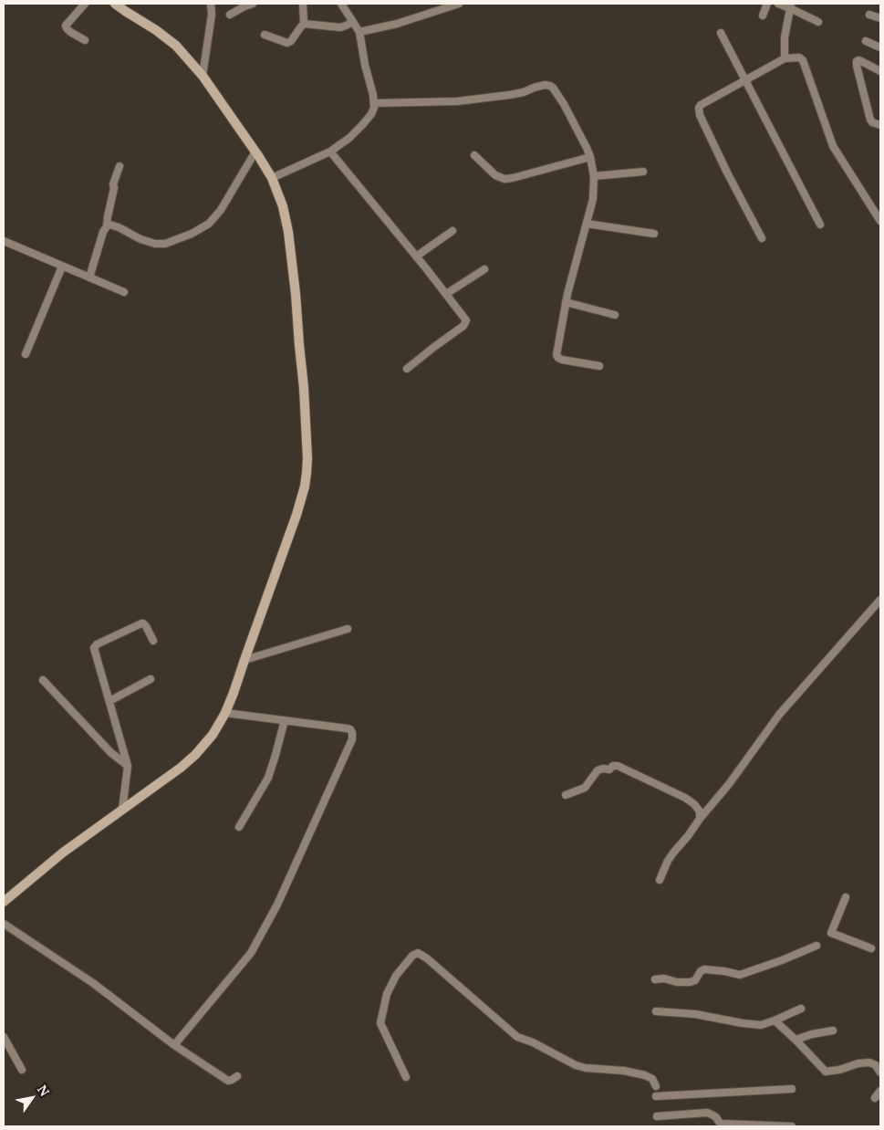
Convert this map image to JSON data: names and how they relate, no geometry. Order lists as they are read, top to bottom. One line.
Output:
{"north":"top right"}
